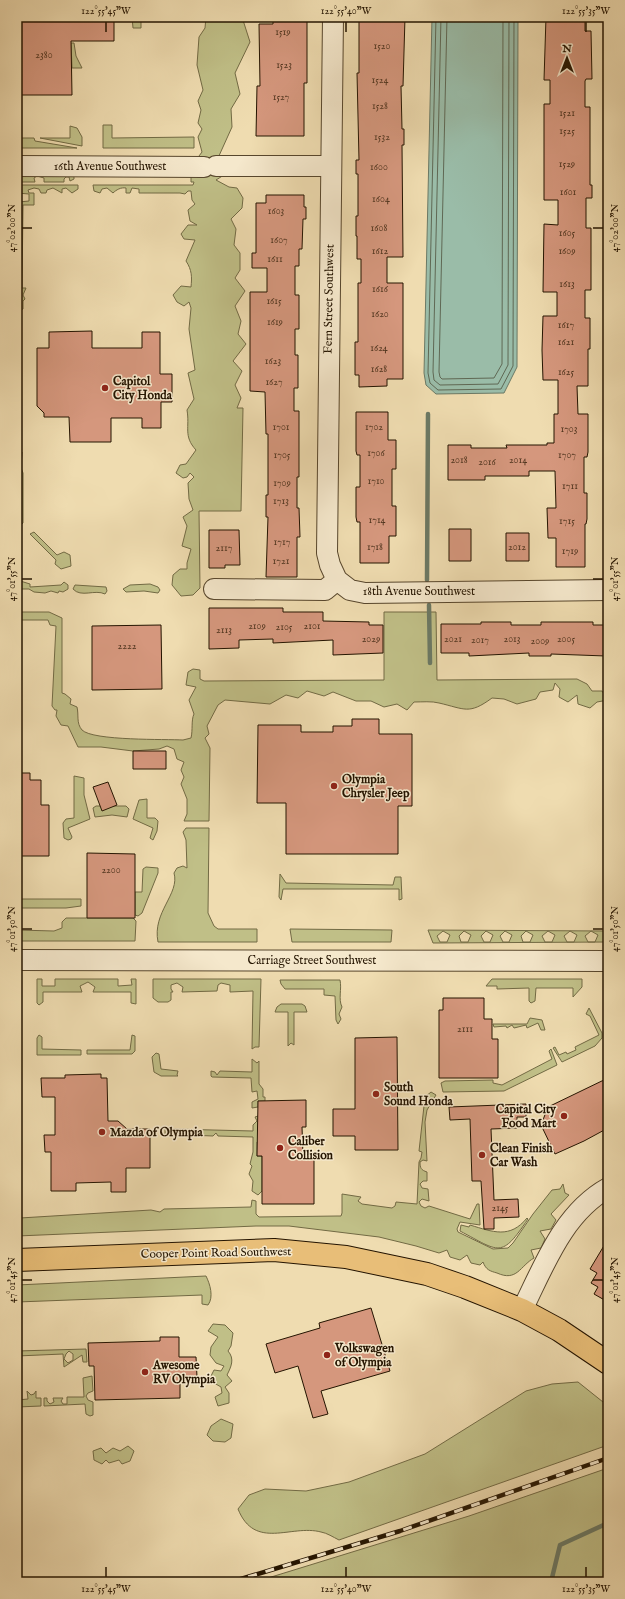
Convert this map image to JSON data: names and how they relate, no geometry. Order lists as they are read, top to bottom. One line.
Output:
{"streets":{"main road":["Cooper Point Road Southwest"],"street":["16th Avenue Southwest","Fern Street Southwest","18th Avenue Southwest","Carriage Street Southwest"]},"crossings":[["16th Avenue Southwest","Fern Street Southwest"],["Fern Street Southwest","18th Avenue Southwest"]],"places":["Capitol City Honda","Olympia Chrysler Jeep","South Sound Honda","Capital City Food Mart","Mazda of Olympia","Caliber Collision","Clean Finish Car Wash","Volkswagen of Olympia","Awesome RV Olympia"],"house_numbers":["1519","1520","2380","1523","1524","1527","1528","1521","1525","1532","1529","1600","1601","1604","1603","1608","1605","1607","1612","1609","1611","1613","1616","1615","1620","1619","1617","1621","1624","1623","1628","1625","1627","1701","1702","1703","1706","1705","1707","2018","2014","2016","1710","1709","1711","1713","1714","1715","1717","1718","2012","2117","1719","1721","2109","2101","2105","2113","2029","2021","2013","2005","2017","2009","2222","2200","2111","2145"],"north":"top","coordinates":["122°55'45\"W","122°55'40\"W","122°55'35\"W","47°02'00\"N","47°01'55\"N","47°01'50\"N","47°01'45\"N"]}
